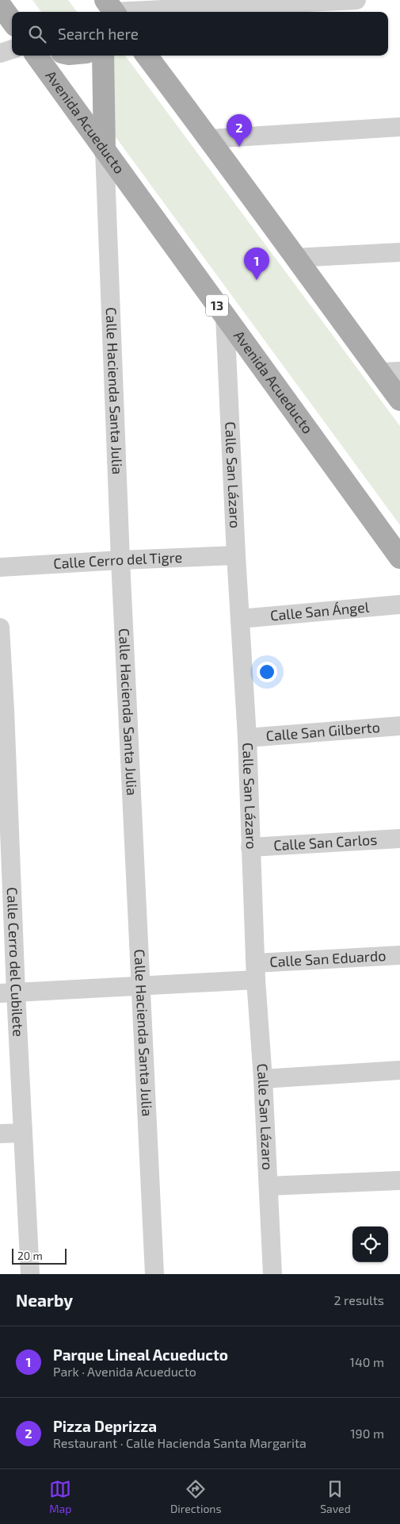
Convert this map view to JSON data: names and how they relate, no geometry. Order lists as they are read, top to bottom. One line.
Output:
{"streets":{"main road":["Avenida Acueducto","13"],"street":["Calle Hacienda Santa Julia","Calle San Lázaro","Calle Cerro del Tigre","Calle San Ángel","Calle San Gilberto","Calle San Carlos","Calle San Eduardo","Calle Cerro del Cubilete"]},"crossings":[["Avenida Acueducto","Calle Hacienda Santa Julia"],["Avenida Acueducto","Calle San Lázaro"],["Calle Hacienda Santa Julia","Calle Cerro del Tigre"],["Calle Hacienda Santa Julia","Calle San Eduardo"],["Calle San Lázaro","Calle Cerro del Tigre"],["Calle San Lázaro","Calle San Ángel"],["Calle San Lázaro","Calle San Gilberto"],["Calle San Lázaro","Calle San Carlos"],["Calle San Lázaro","Calle San Eduardo"],["Calle San Eduardo","Calle Cerro del Cubilete"]],"scale_bar":"20 m","page":{"search":"Search here","pins":["2","1"],"scale":"20 m","heading":["Nearby","2 results"],"list":[{"mark":"1","name":"Parque Lineal Acueducto","note":"Park · Avenida Acueducto","value":"140 m"},{"mark":"2","name":"Pizza Deprizza","note":"Restaurant · Calle Hacienda Santa Margarita","value":"190 m"}],"nav":["Map","Directions","Saved"]}}
